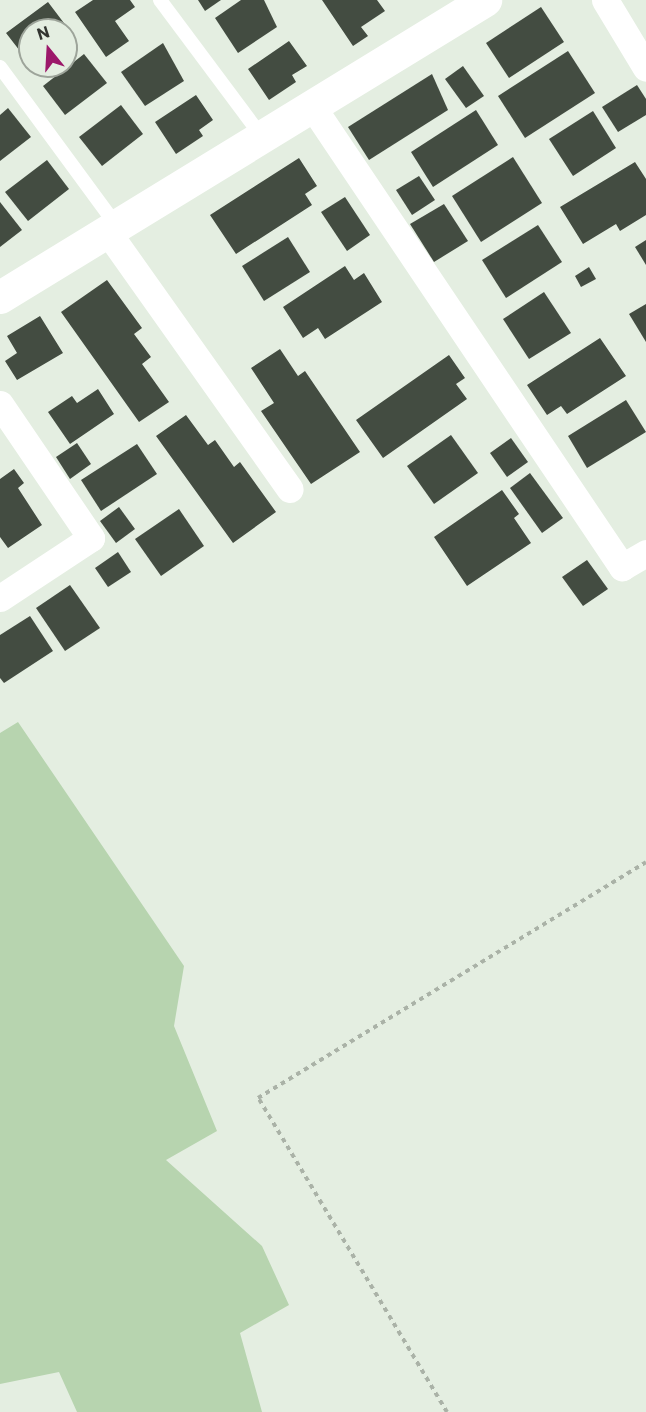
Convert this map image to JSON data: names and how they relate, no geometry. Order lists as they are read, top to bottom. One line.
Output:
{"north":"top"}
